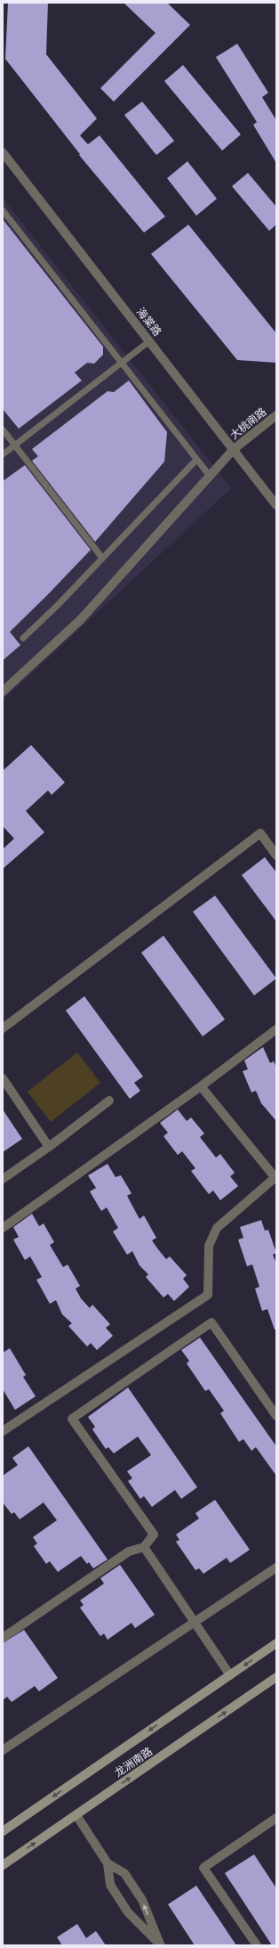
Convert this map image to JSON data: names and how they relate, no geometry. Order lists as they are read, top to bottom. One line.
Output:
{"streets":{"main road":["龙洲南路"],"street":["海棠路","大桃南路"]},"crossings":[["海棠路","大桃南路"]]}
